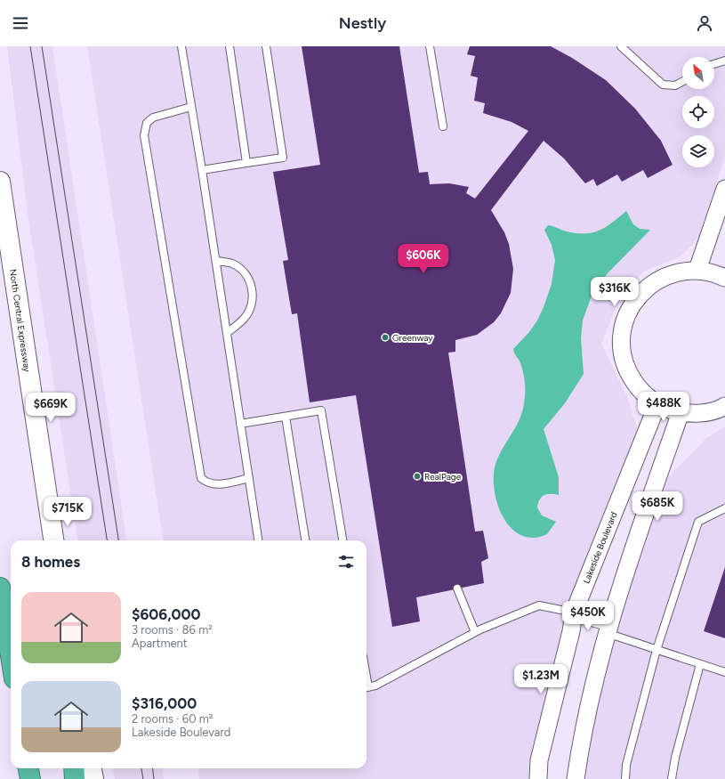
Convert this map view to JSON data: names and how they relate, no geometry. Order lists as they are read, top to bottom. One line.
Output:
{"streets":{"main road":["North Central Expressway"],"street":["Lakeside Boulevard"]},"places":["Greenway","RealPage"],"north":"top left","page":{"header":"Nestly","price":["$606K","$316K","$488K","$669K","$685K","$715K","$450K","$1.23M"],"heading":"8 homes","list":[{"name":"$606,000","note":"3 rooms · 86 m² · Apartment"},{"name":"$316,000","note":"2 rooms · 60 m² · Lakeside Boulevard"}]}}
